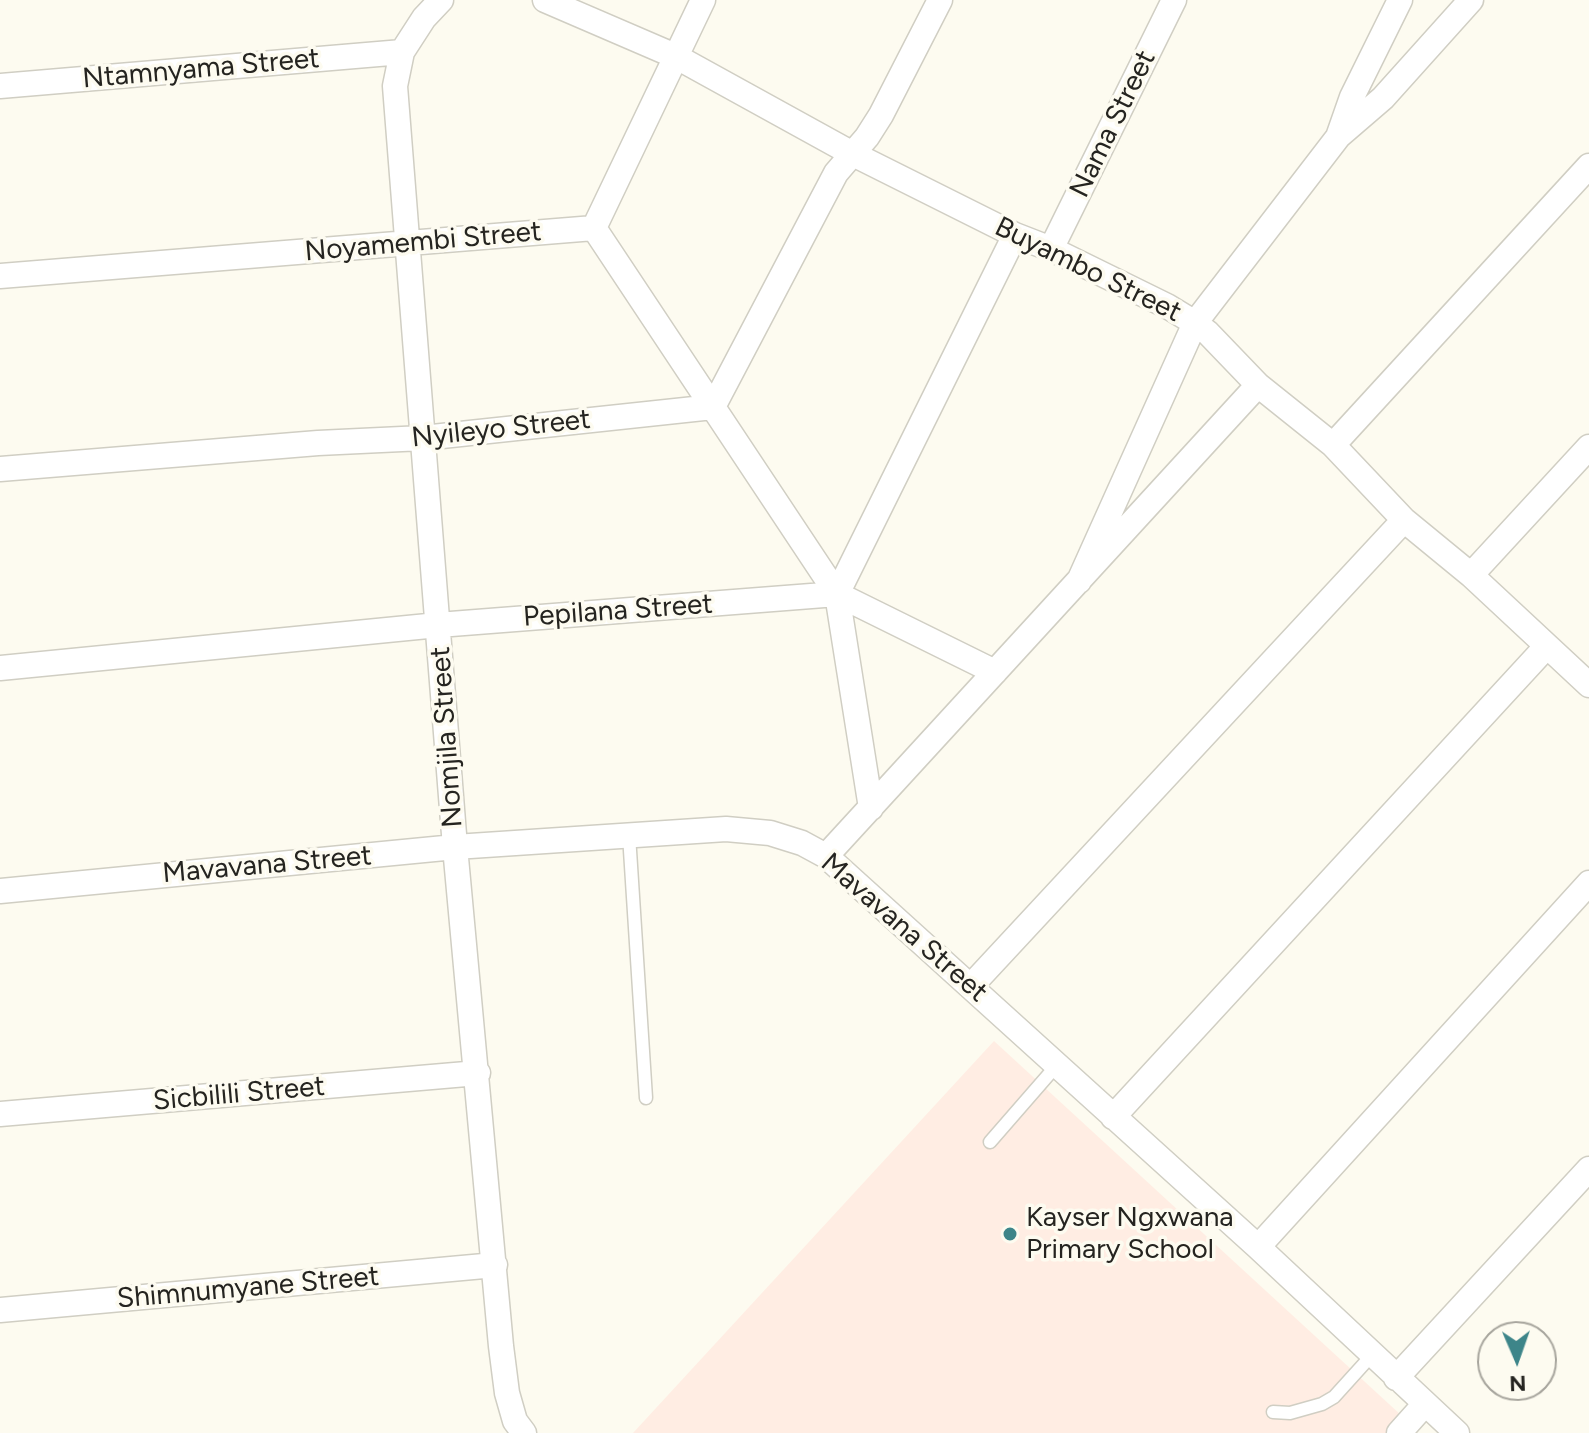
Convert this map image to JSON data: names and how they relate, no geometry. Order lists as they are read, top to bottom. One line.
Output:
{"streets":{"street":["Ntamnyama Street","Nama Street","Noyamembi Street","Buyambo Street","Nyileyo Street","Pepilana Street","Nomjila Street","Mavavana Street","Sicbilili Street","Shimnumyane Street"]},"crossings":[["Ntamnyama Street","Nomjila Street"],["Nama Street","Buyambo Street"],["Noyamembi Street","Nomjila Street"],["Nyileyo Street","Nomjila Street"],["Pepilana Street","Nomjila Street"],["Nomjila Street","Mavavana Street"],["Nomjila Street","Sicbilili Street"],["Nomjila Street","Shimnumyane Street"]],"places":["Kayser Ngxwana Primary School"],"north":"bottom"}
